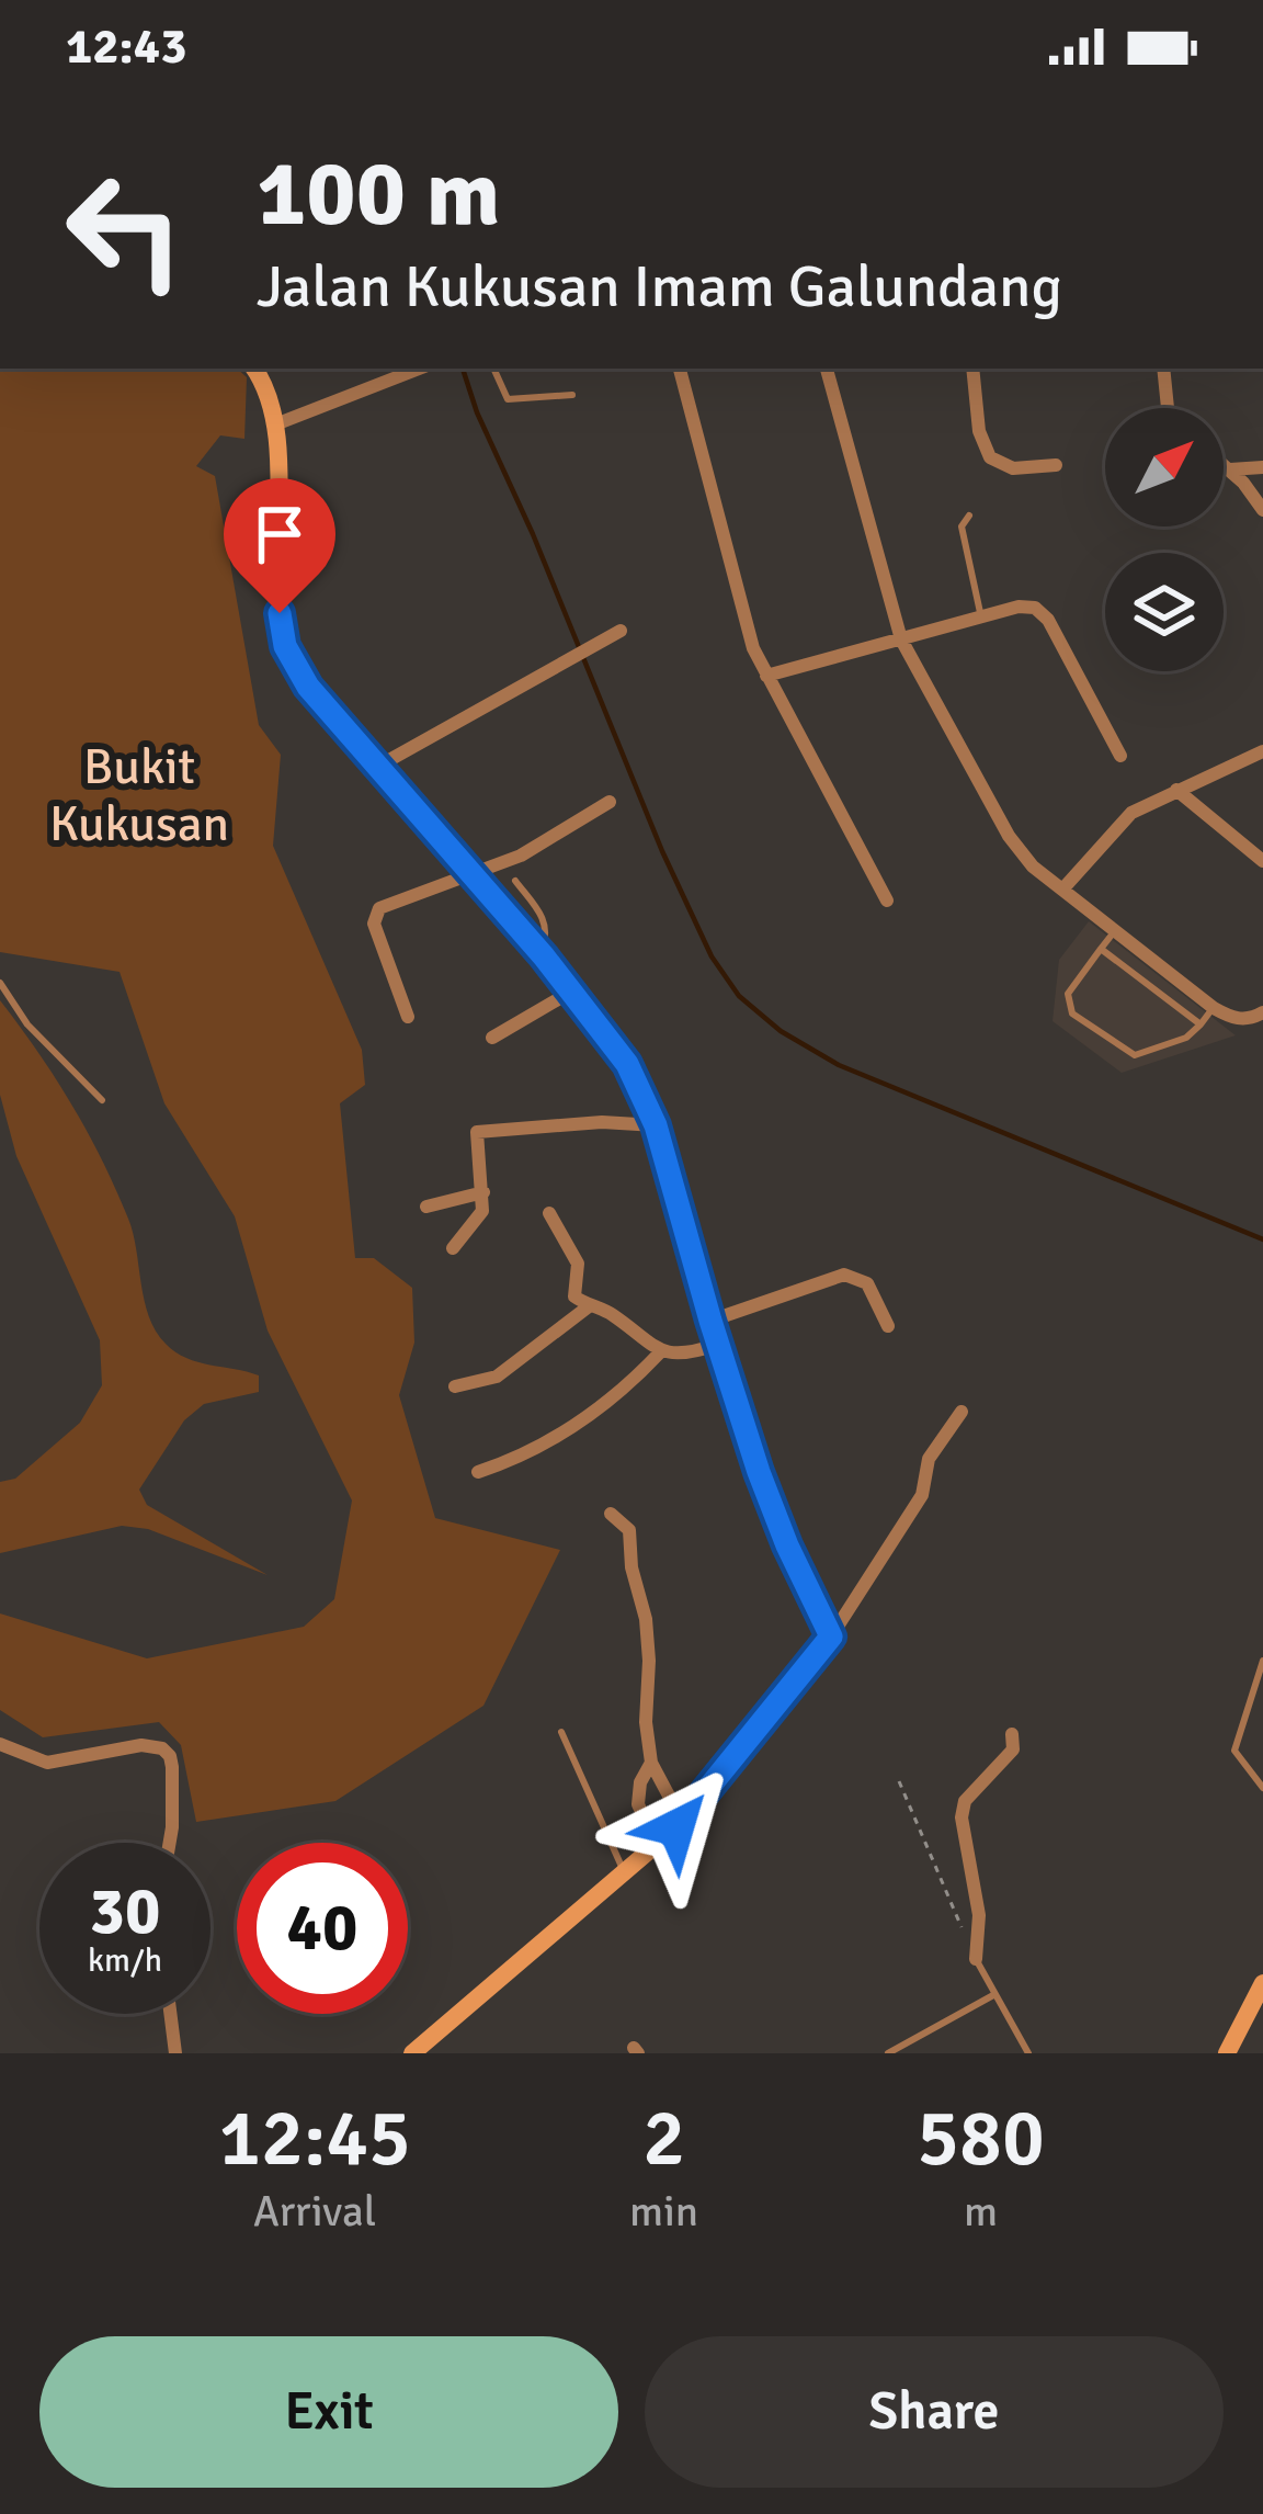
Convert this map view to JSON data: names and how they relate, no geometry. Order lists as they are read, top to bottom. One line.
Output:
{"parks":["Bukit Kukusan"],"north":"top right","page":{"status":"12:43","turn":["100 m","Jalan Kukusan Imam Galundang"],"speed":"30 km/h","limit":"40","eta":["12:45","Arrival","2","min","580","m"],"buttons":["Exit","Share"]}}
